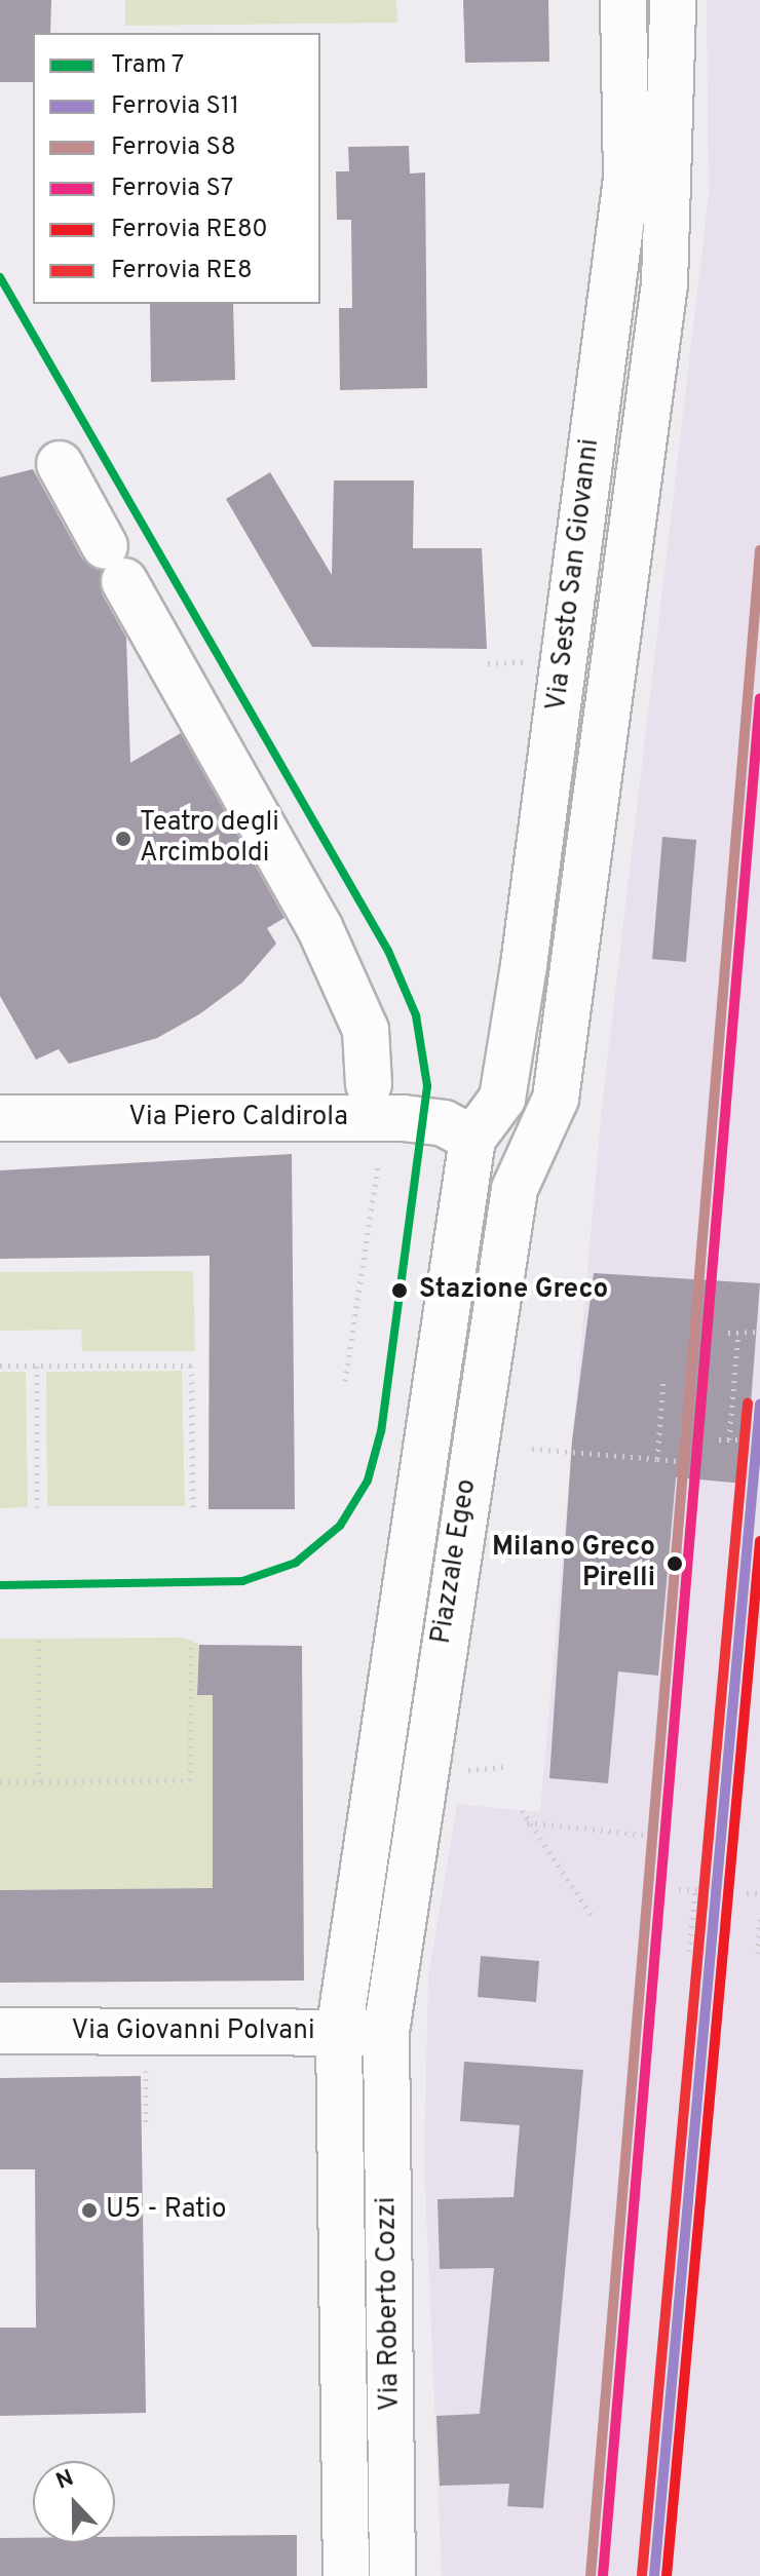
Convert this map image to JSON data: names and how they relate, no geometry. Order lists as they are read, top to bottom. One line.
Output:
{"streets":{"street":["Via Sesto San Giovanni","Via Piero Caldirola","Piazzale Egeo","Via Giovanni Polvani","Via Roberto Cozzi"]},"crossings":[["Via Sesto San Giovanni","Via Piero Caldirola"],["Via Sesto San Giovanni","Piazzale Egeo"],["Via Piero Caldirola","Piazzale Egeo"],["Piazzale Egeo","Via Giovanni Polvani"],["Piazzale Egeo","Via Roberto Cozzi"],["Via Giovanni Polvani","Via Roberto Cozzi"]],"places":["Teatro degli Arcimboldi","Stazione Greco","Milano Greco Pirelli","U5 - Ratio"],"lines":["tram line 7","rail line S8","rail line S7","rail line RE8","rail line S11","rail line RE80"],"legend":["Tram 7","Ferrovia S11","Ferrovia S8","Ferrovia S7","Ferrovia RE80","Ferrovia RE8"],"north":"top"}
